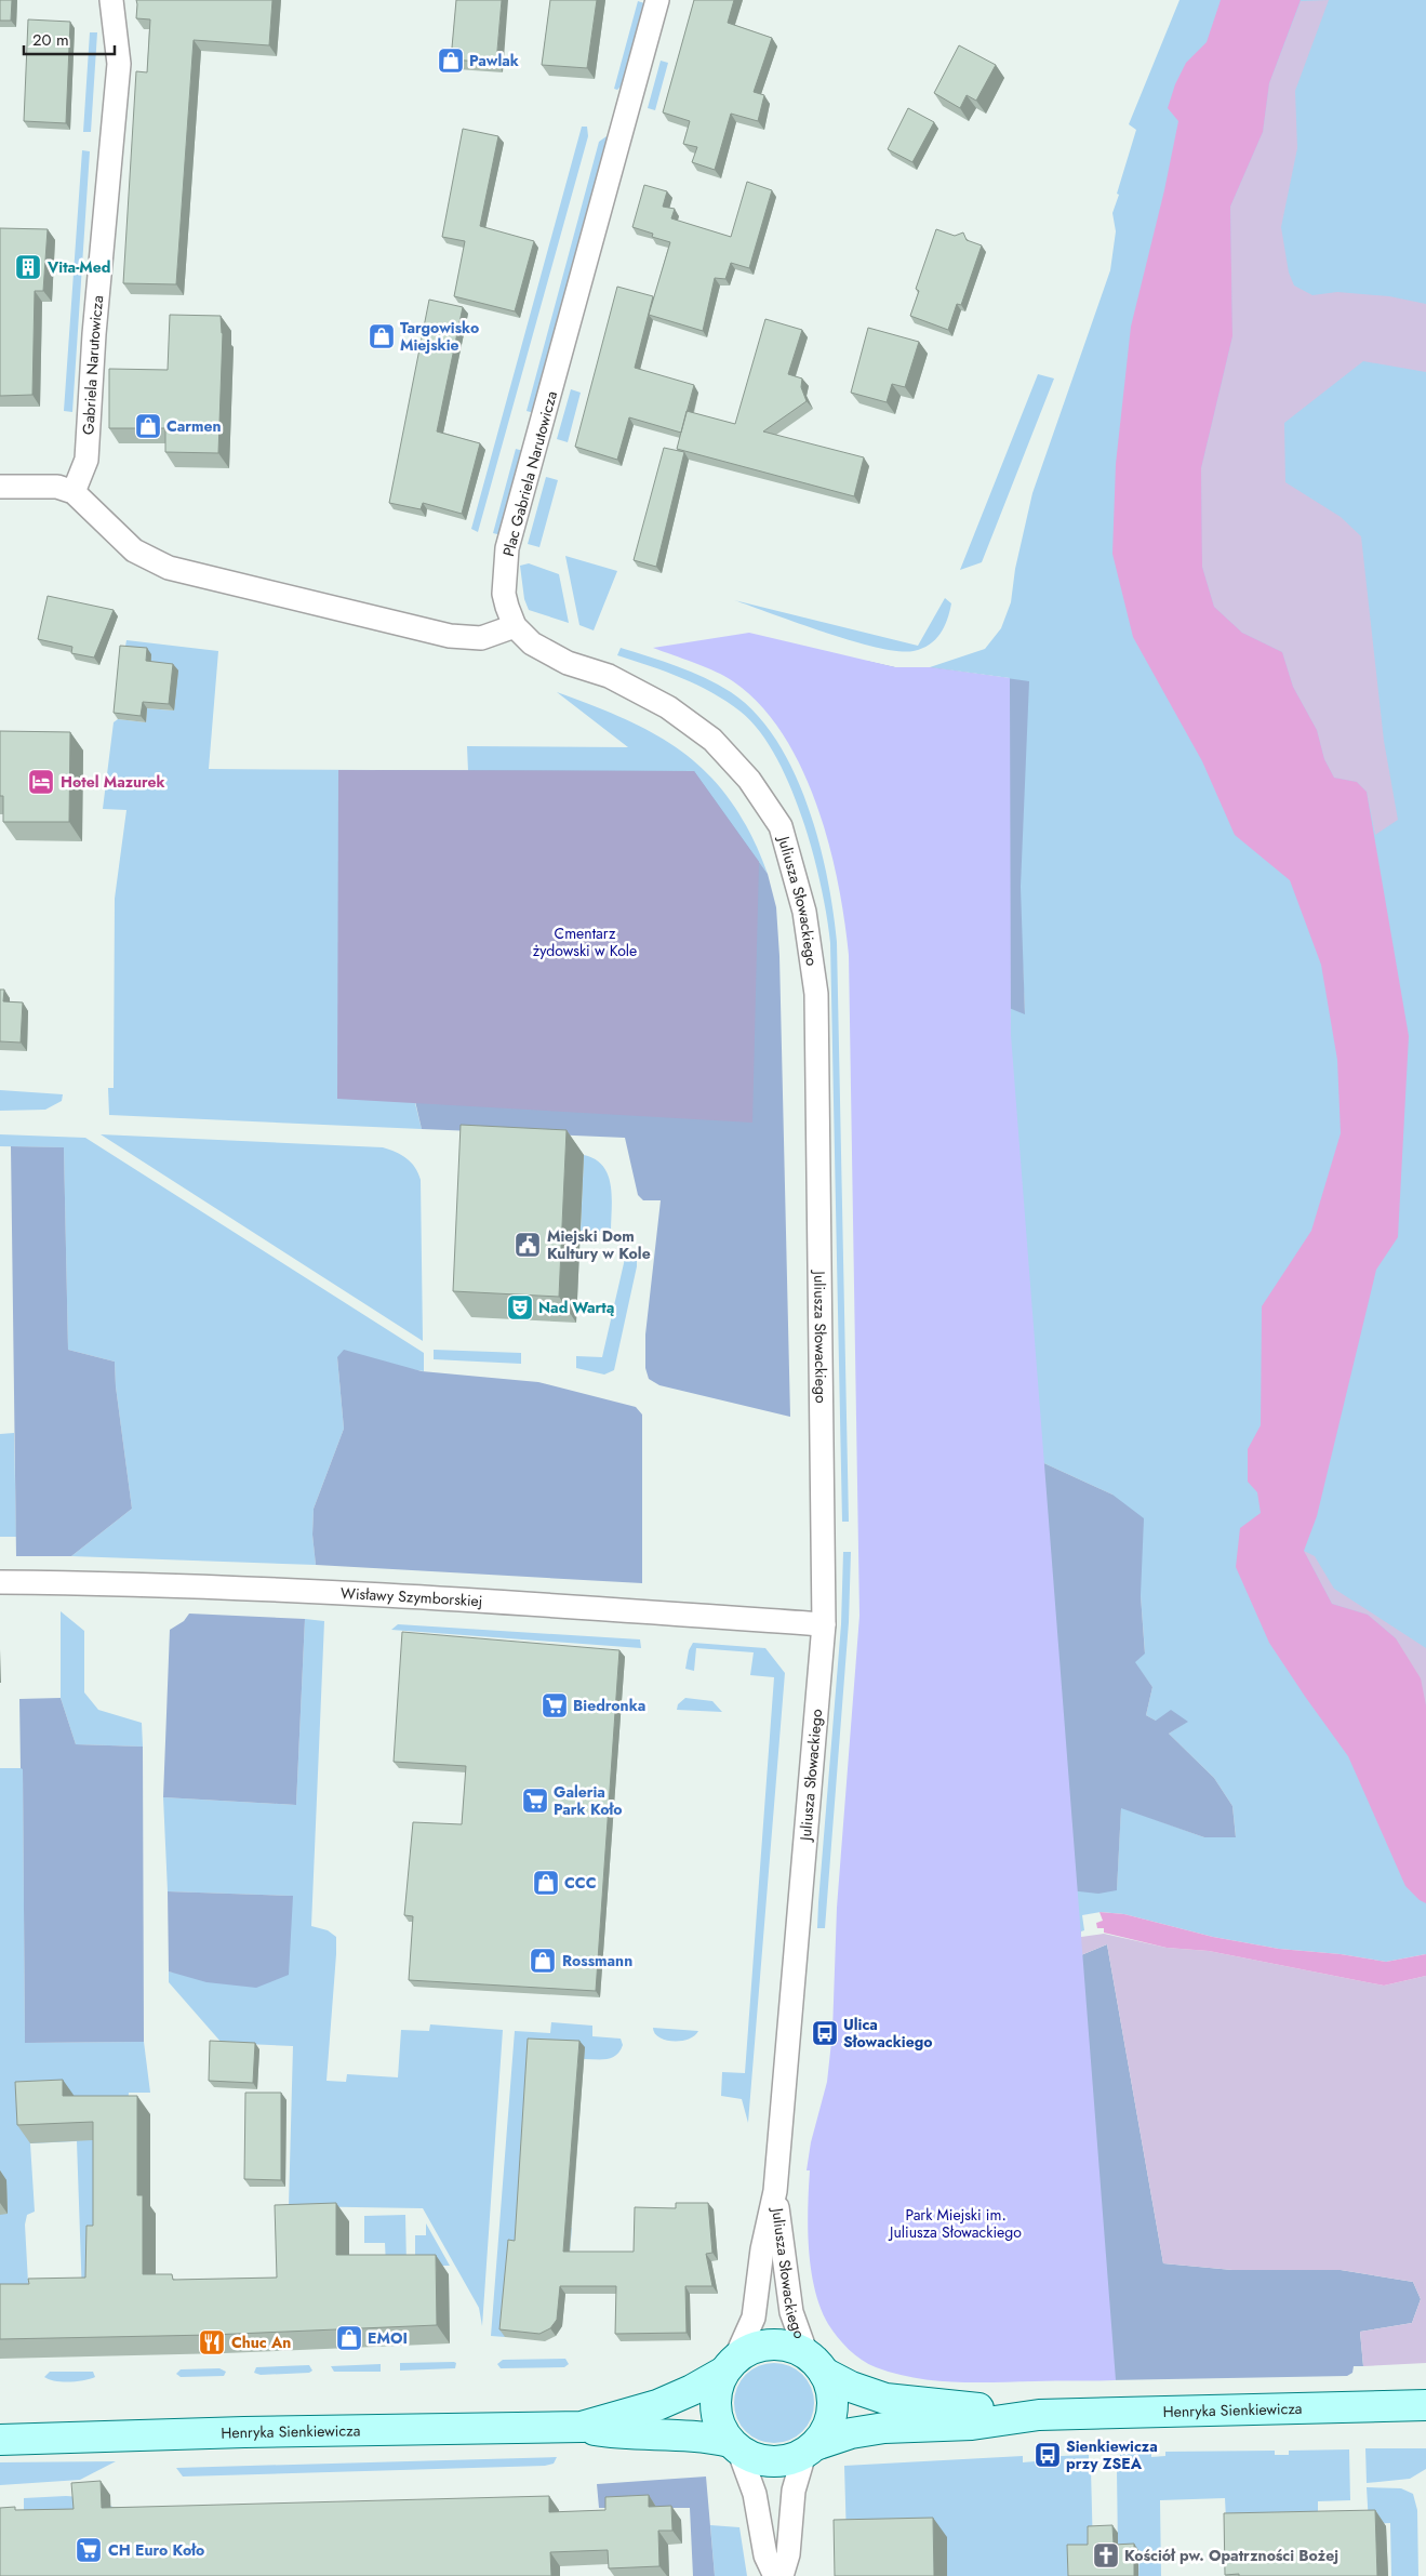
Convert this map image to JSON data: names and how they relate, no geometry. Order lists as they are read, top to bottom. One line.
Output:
{"streets":{"street":["Gabriela Narutowicza","Plac Gabriela Narutowicza","Juliusza Słowackiego","Wisławy Szymborskiej","Henryka Sienkiewicza"]},"crossings":[["Plac Gabriela Narutowicza","Juliusza Słowackiego"],["Juliusza Słowackiego","Wisławy Szymborskiej"],["Juliusza Słowackiego","Henryka Sienkiewicza"]],"parks":["Cmentarz żydowski w Kole","Park Miejski im. Juliusza Słowackiego"],"places":{"shop":["Pawlak","Targowisko Miejskie","Carmen","CCC","Rossmann","EMOI"],"building":["Vita-Med"],"hotel":["Hotel Mazurek"],"public building":["Miejski Dom Kultury w Kole"],"theatre":["Nad Wartą"],"supermarket":["Biedronka","Galeria Park Koło","CH Euro Koło"],"bus stop":["Ulica Słowackiego","Sienkiewicza przy ZSEA"],"restaurant":["Chuc An"],"church":["Kościół pw. Opatrzności Bożej"]},"scale_bar":"20 m"}
